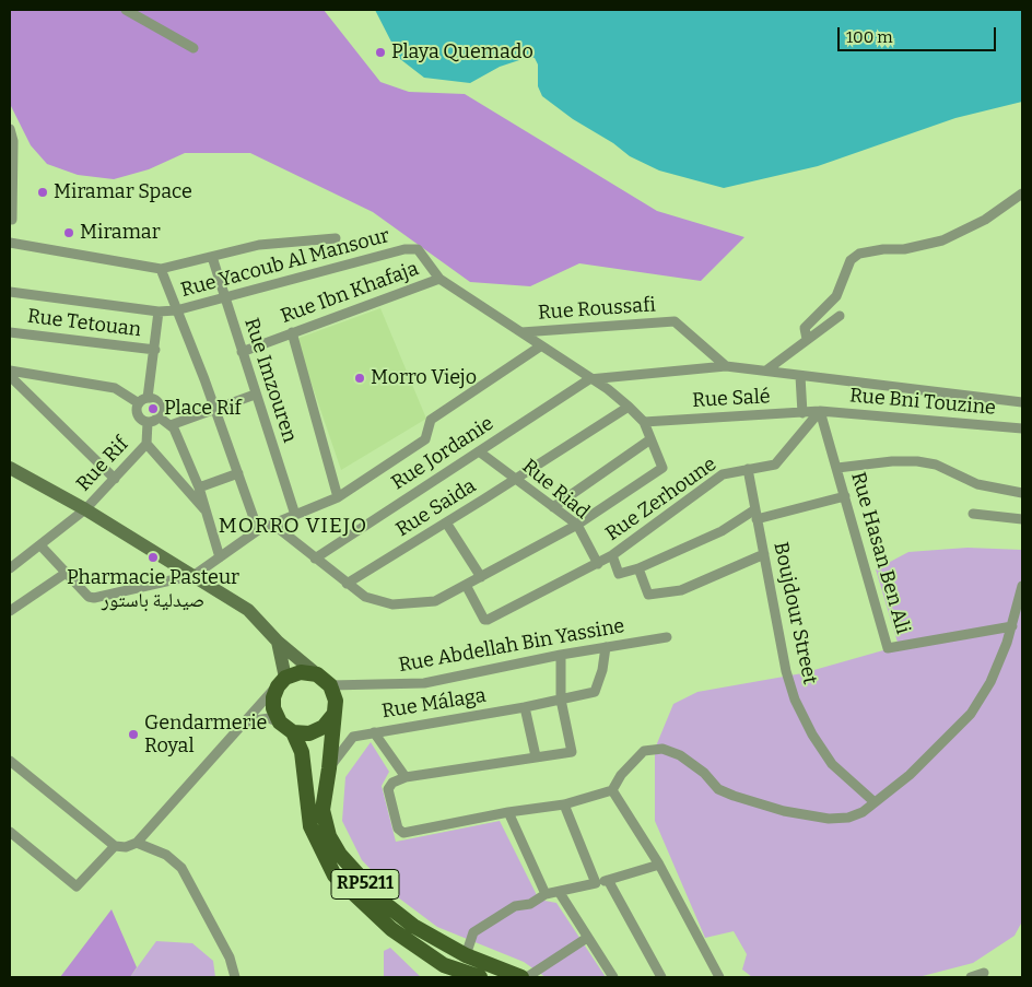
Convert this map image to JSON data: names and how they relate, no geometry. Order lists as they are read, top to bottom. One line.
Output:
{"streets":{"main road":["RP5211"],"street":["Rue Yacoub Al Mansour","Rue Ibn Khafaja","Rue Roussafi","Rue Tetouan","Rue Imzouren","Rue Salé","Rue Bni Touzine","Rue Jordanie","Rue Rif","Rue Riad","Rue Zerhoune","Rue Saida","Rue Hasan Ben Ali","Boujdour Street","Rue Abdellah Bin Yassine","Rue Málaga"]},"crossings":[["Rue Yacoub Al Mansour","Rue Ibn Khafaja"],["Rue Yacoub Al Mansour","Rue Imzouren"],["Rue Ibn Khafaja","Rue Imzouren"],["Rue Salé","Rue Bni Touzine"],["Rue Salé","Rue Zerhoune"],["Rue Salé","Rue Hasan Ben Ali"],["Rue Bni Touzine","Rue Zerhoune"],["Rue Bni Touzine","Rue Hasan Ben Ali"],["Rue Jordanie","Rue Riad"],["Rue Riad","Rue Zerhoune"],["Rue Riad","Rue Saida"],["Rue Zerhoune","Rue Hasan Ben Ali"],["Rue Zerhoune","Boujdour Street"],["Rue Abdellah Bin Yassine","Rue Málaga"],["Rue Abdellah Bin Yassine","RP5211"],["Rue Málaga","RP5211"]],"districts":["MORRO VIEJO"],"places":["Playa Quemado","Miramar Space","Miramar","Morro Viejo","Place Rif","Pharmacie Pasteur صيدلية باستور","Gendarmerie Royal"],"scale_bar":"100 m"}
